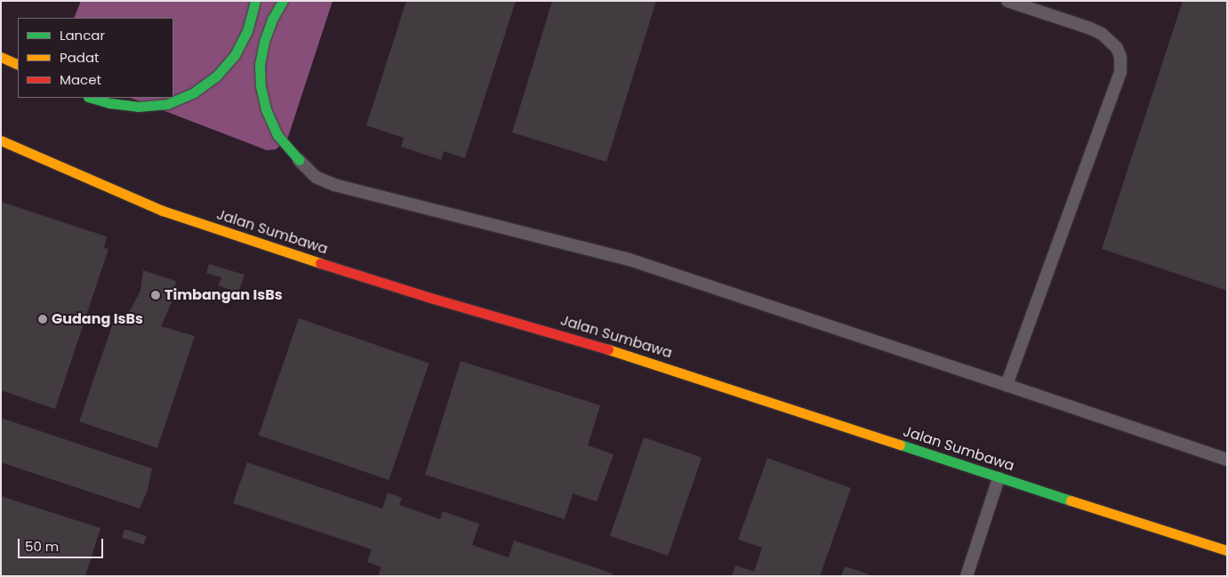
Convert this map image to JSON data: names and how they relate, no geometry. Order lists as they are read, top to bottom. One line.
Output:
{"streets":{"street":["Jalan Sumbawa"]},"places":["Timbangan IsBs","Gudang IsBs"],"legend":["Lancar","Padat","Macet"],"scale_bar":"50 m"}
